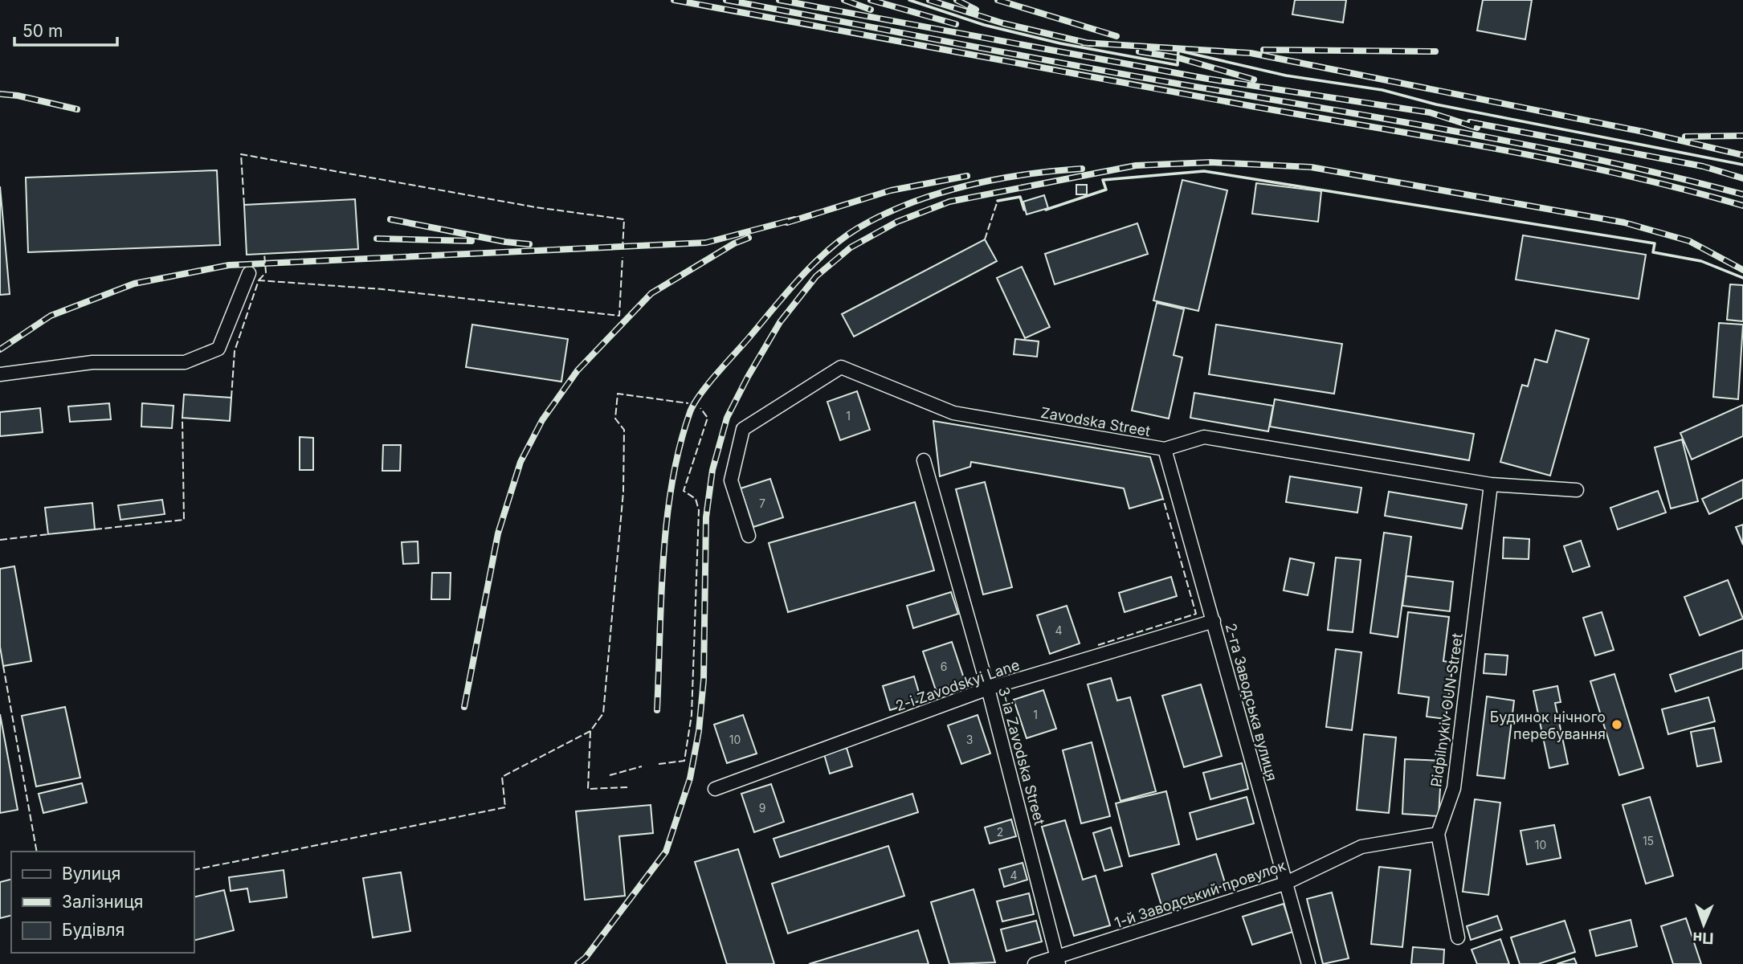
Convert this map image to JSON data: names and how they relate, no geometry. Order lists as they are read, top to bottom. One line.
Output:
{"streets":{"street":["Zavodska Street","2-i Zavodskyi Lane","2-га Заводська вулиця","Pidpilnykiv OUN Street","3-ia Zavodska Street","1-й Заводський провулок"]},"crossings":[["Zavodska Street","2-га Заводська вулиця"],["Zavodska Street","Pidpilnykiv OUN Street"],["2-i Zavodskyi Lane","2-га Заводська вулиця"],["2-i Zavodskyi Lane","3-ia Zavodska Street"],["2-га Заводська вулиця","1-й Заводський провулок"],["Pidpilnykiv OUN Street","1-й Заводський провулок"],["3-ia Zavodska Street","1-й Заводський провулок"]],"places":["Будинок нічного перебування"],"house_numbers":["1","7","4","6","1","10","3","9","2","15","10","4"],"legend":["Вулиця","Залізниця","Будівля"],"scale_bar":"50 m","north":"bottom"}
